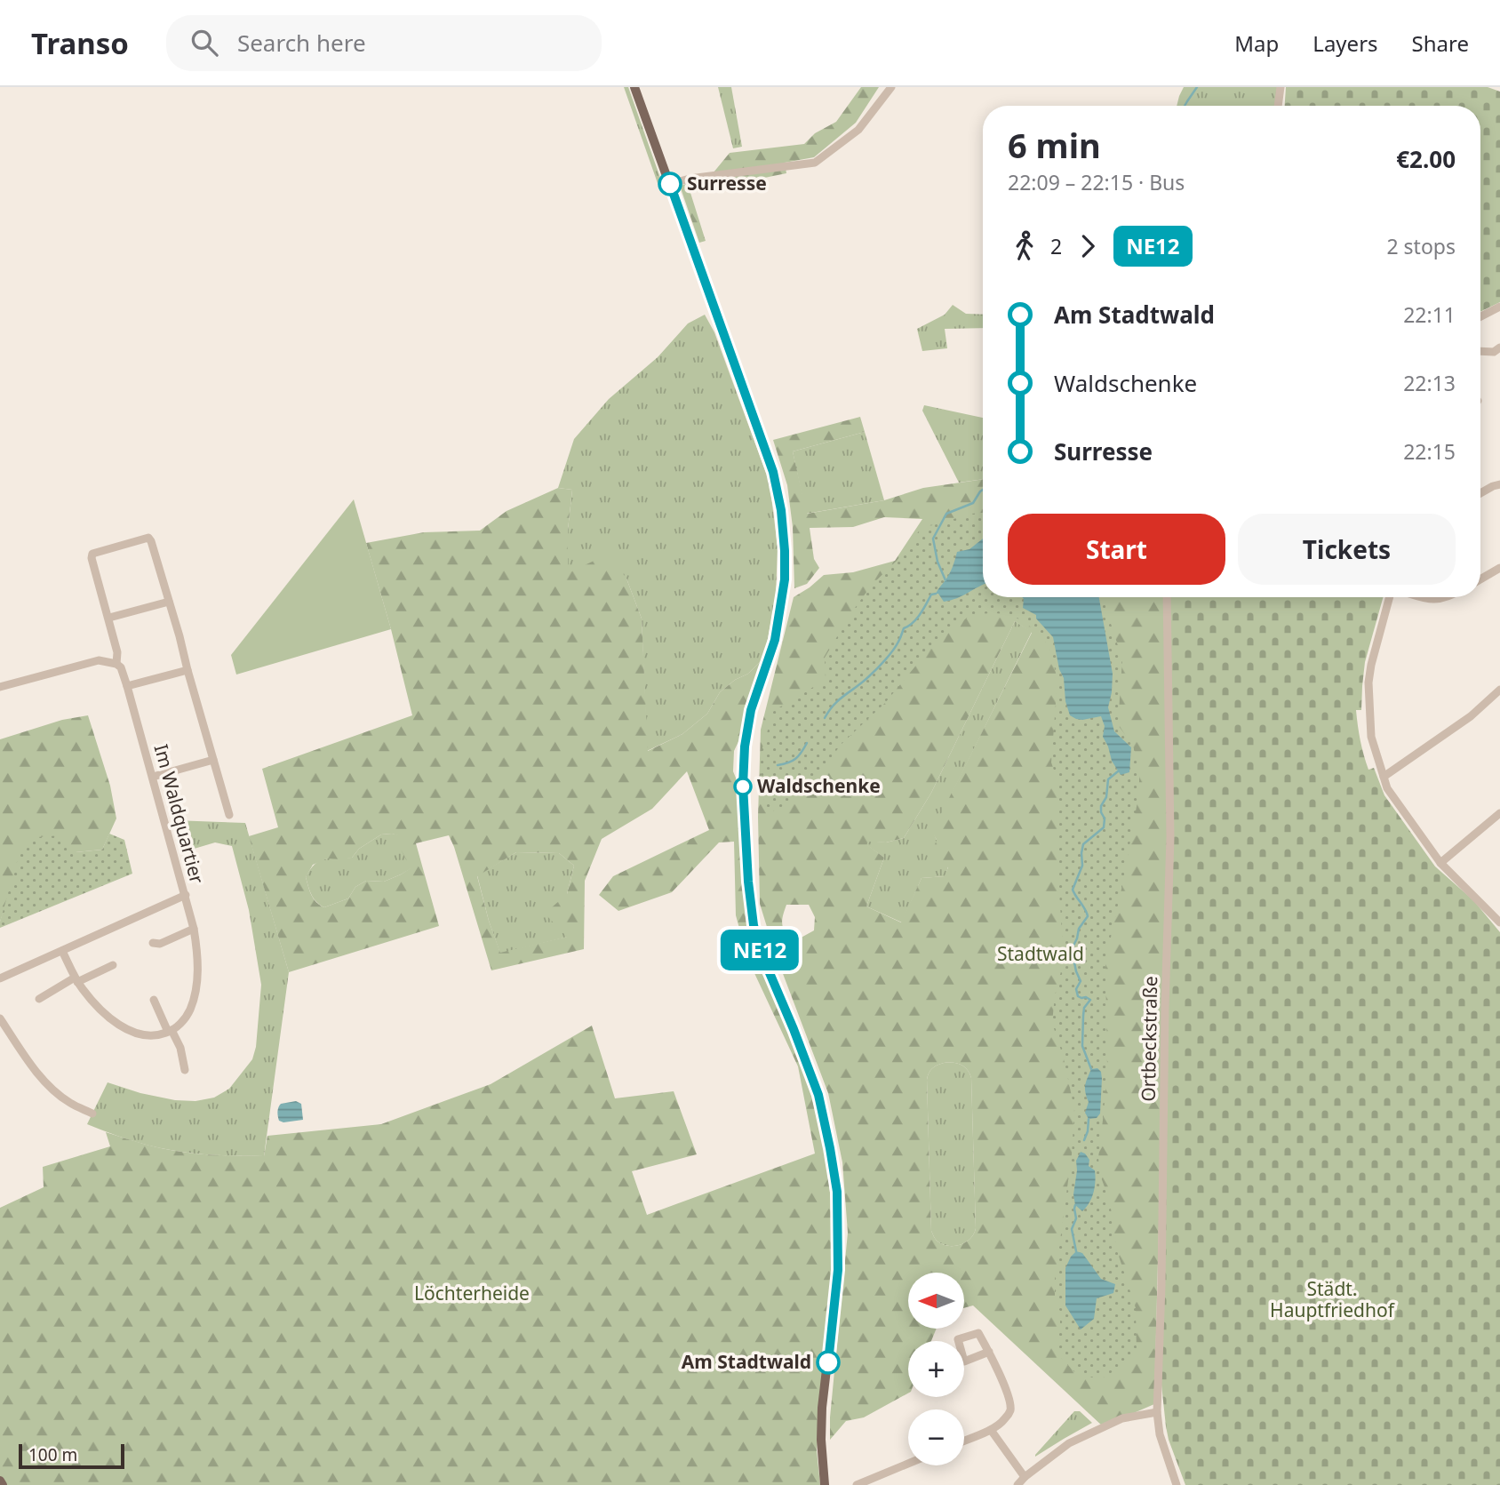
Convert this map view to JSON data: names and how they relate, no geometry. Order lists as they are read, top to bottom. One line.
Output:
{"streets":{"street":["Im Waldquartier","Ortbeckstraße"]},"parks":["Stadtwald","Städt. Hauptfriedhof","Löchterheide"],"places":["Surresse","Waldschenke","Am Stadtwald"],"lines":["bus line NE12"],"scale_bar":"100 m","north":"left","page":{"header":"Transo","search":"Search here","nav":["Map","Layers","Share"],"on_map":"NE12","heading":["6 min","22:09 – 22:15 · Bus","€2.00"],"legs":["2","NE12","2 stops"],"list":[{"name":"Am Stadtwald","value":"22:11"},{"name":"Waldschenke","value":"22:13"},{"name":"Surresse","value":"22:15"}],"buttons":["Start","Tickets"],"map_buttons":["+","−"],"scale":"100 m"}}
